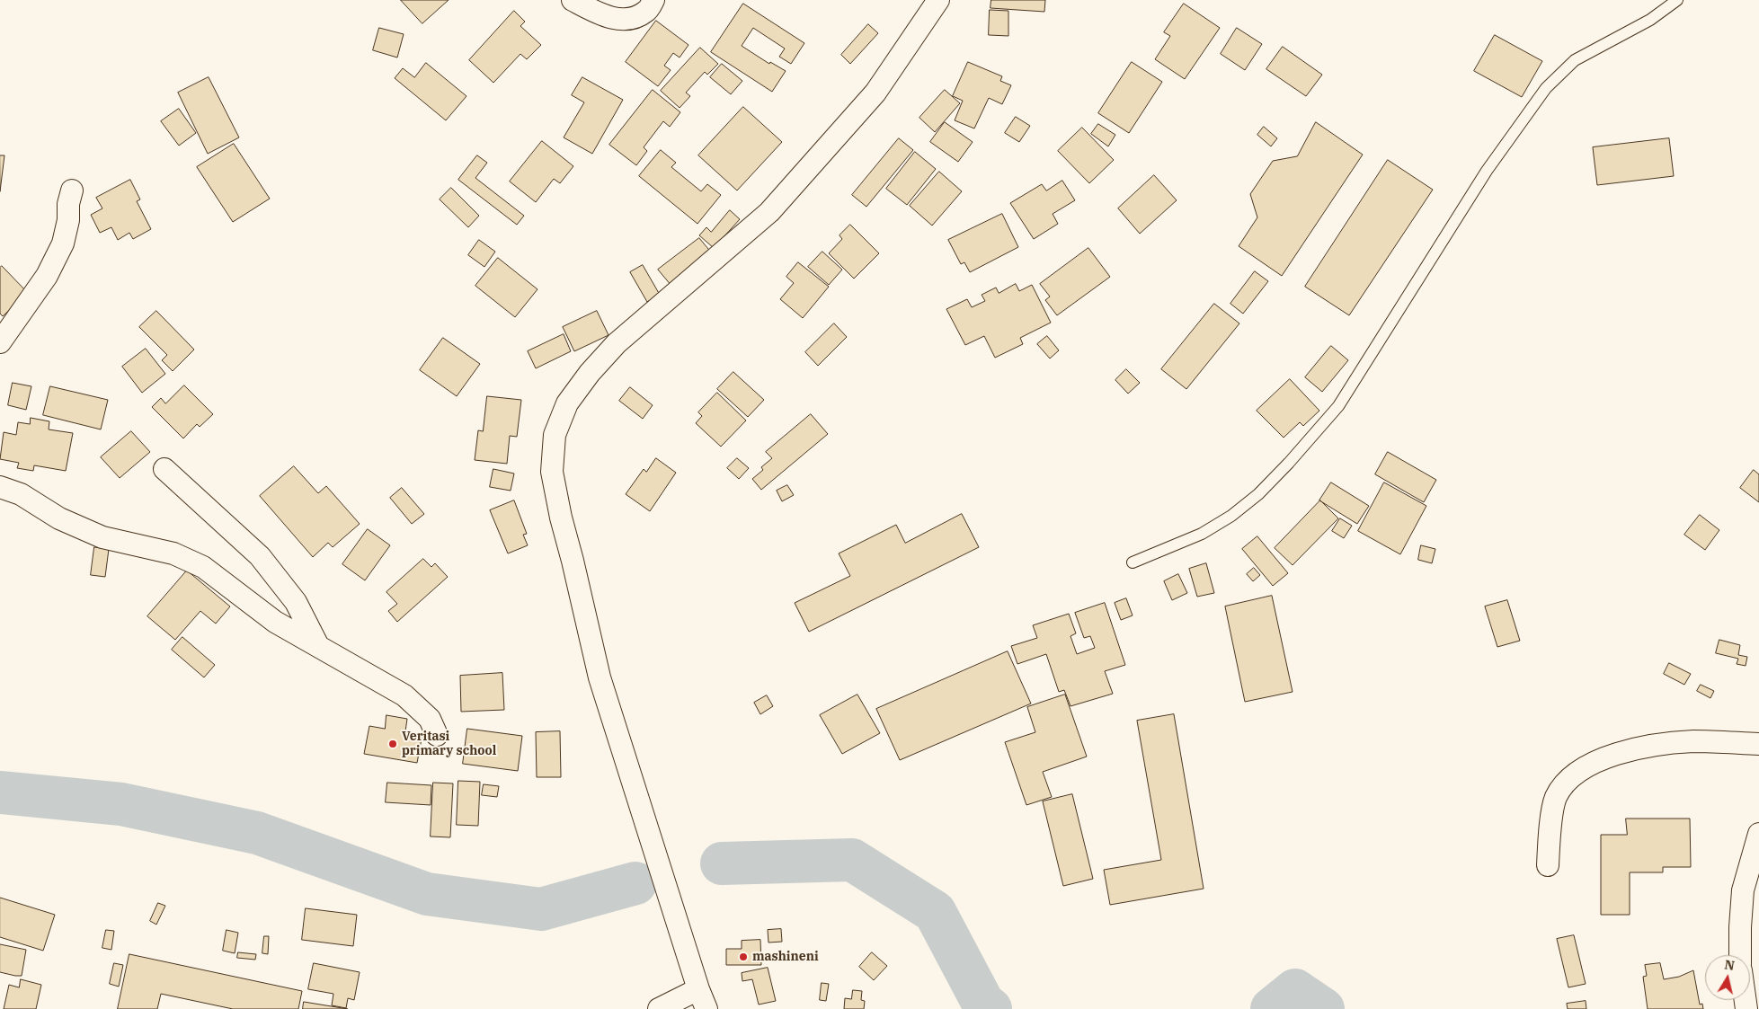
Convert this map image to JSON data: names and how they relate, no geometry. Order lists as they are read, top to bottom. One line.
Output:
{"places":["Veritasi primary school","mashineni"],"north":"top"}
